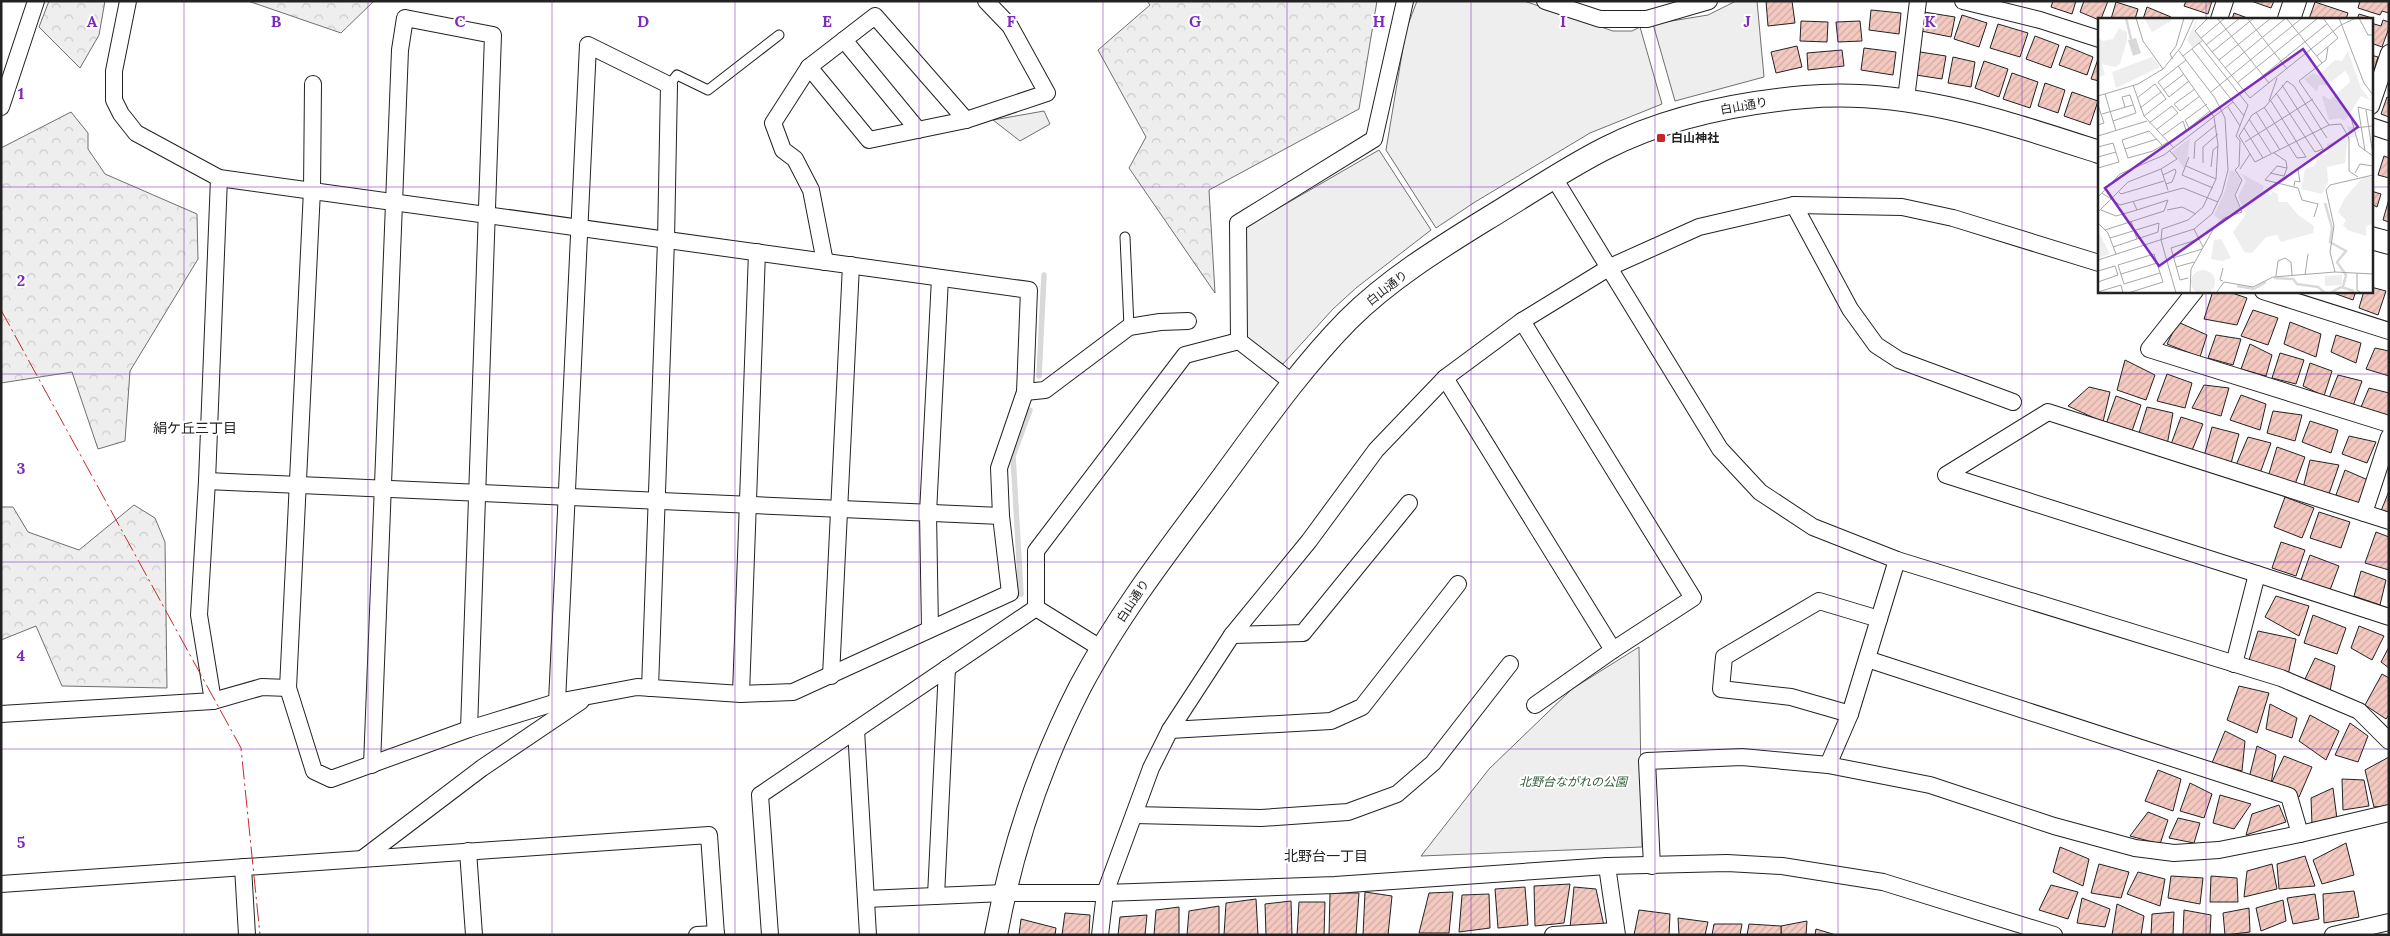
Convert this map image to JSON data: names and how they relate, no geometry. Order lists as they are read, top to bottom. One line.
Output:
{"streets":{"street":["白山通り"]},"districts":["絹ケ丘三丁目","北野台一丁目"],"parks":["北野台ながれの公園"],"places":{"transit":["白山神社"]},"grid":{"columns":["A","B","C","D","E","F","G","H","I","J","K"],"rows":["1","2","3","4","5"]}}
